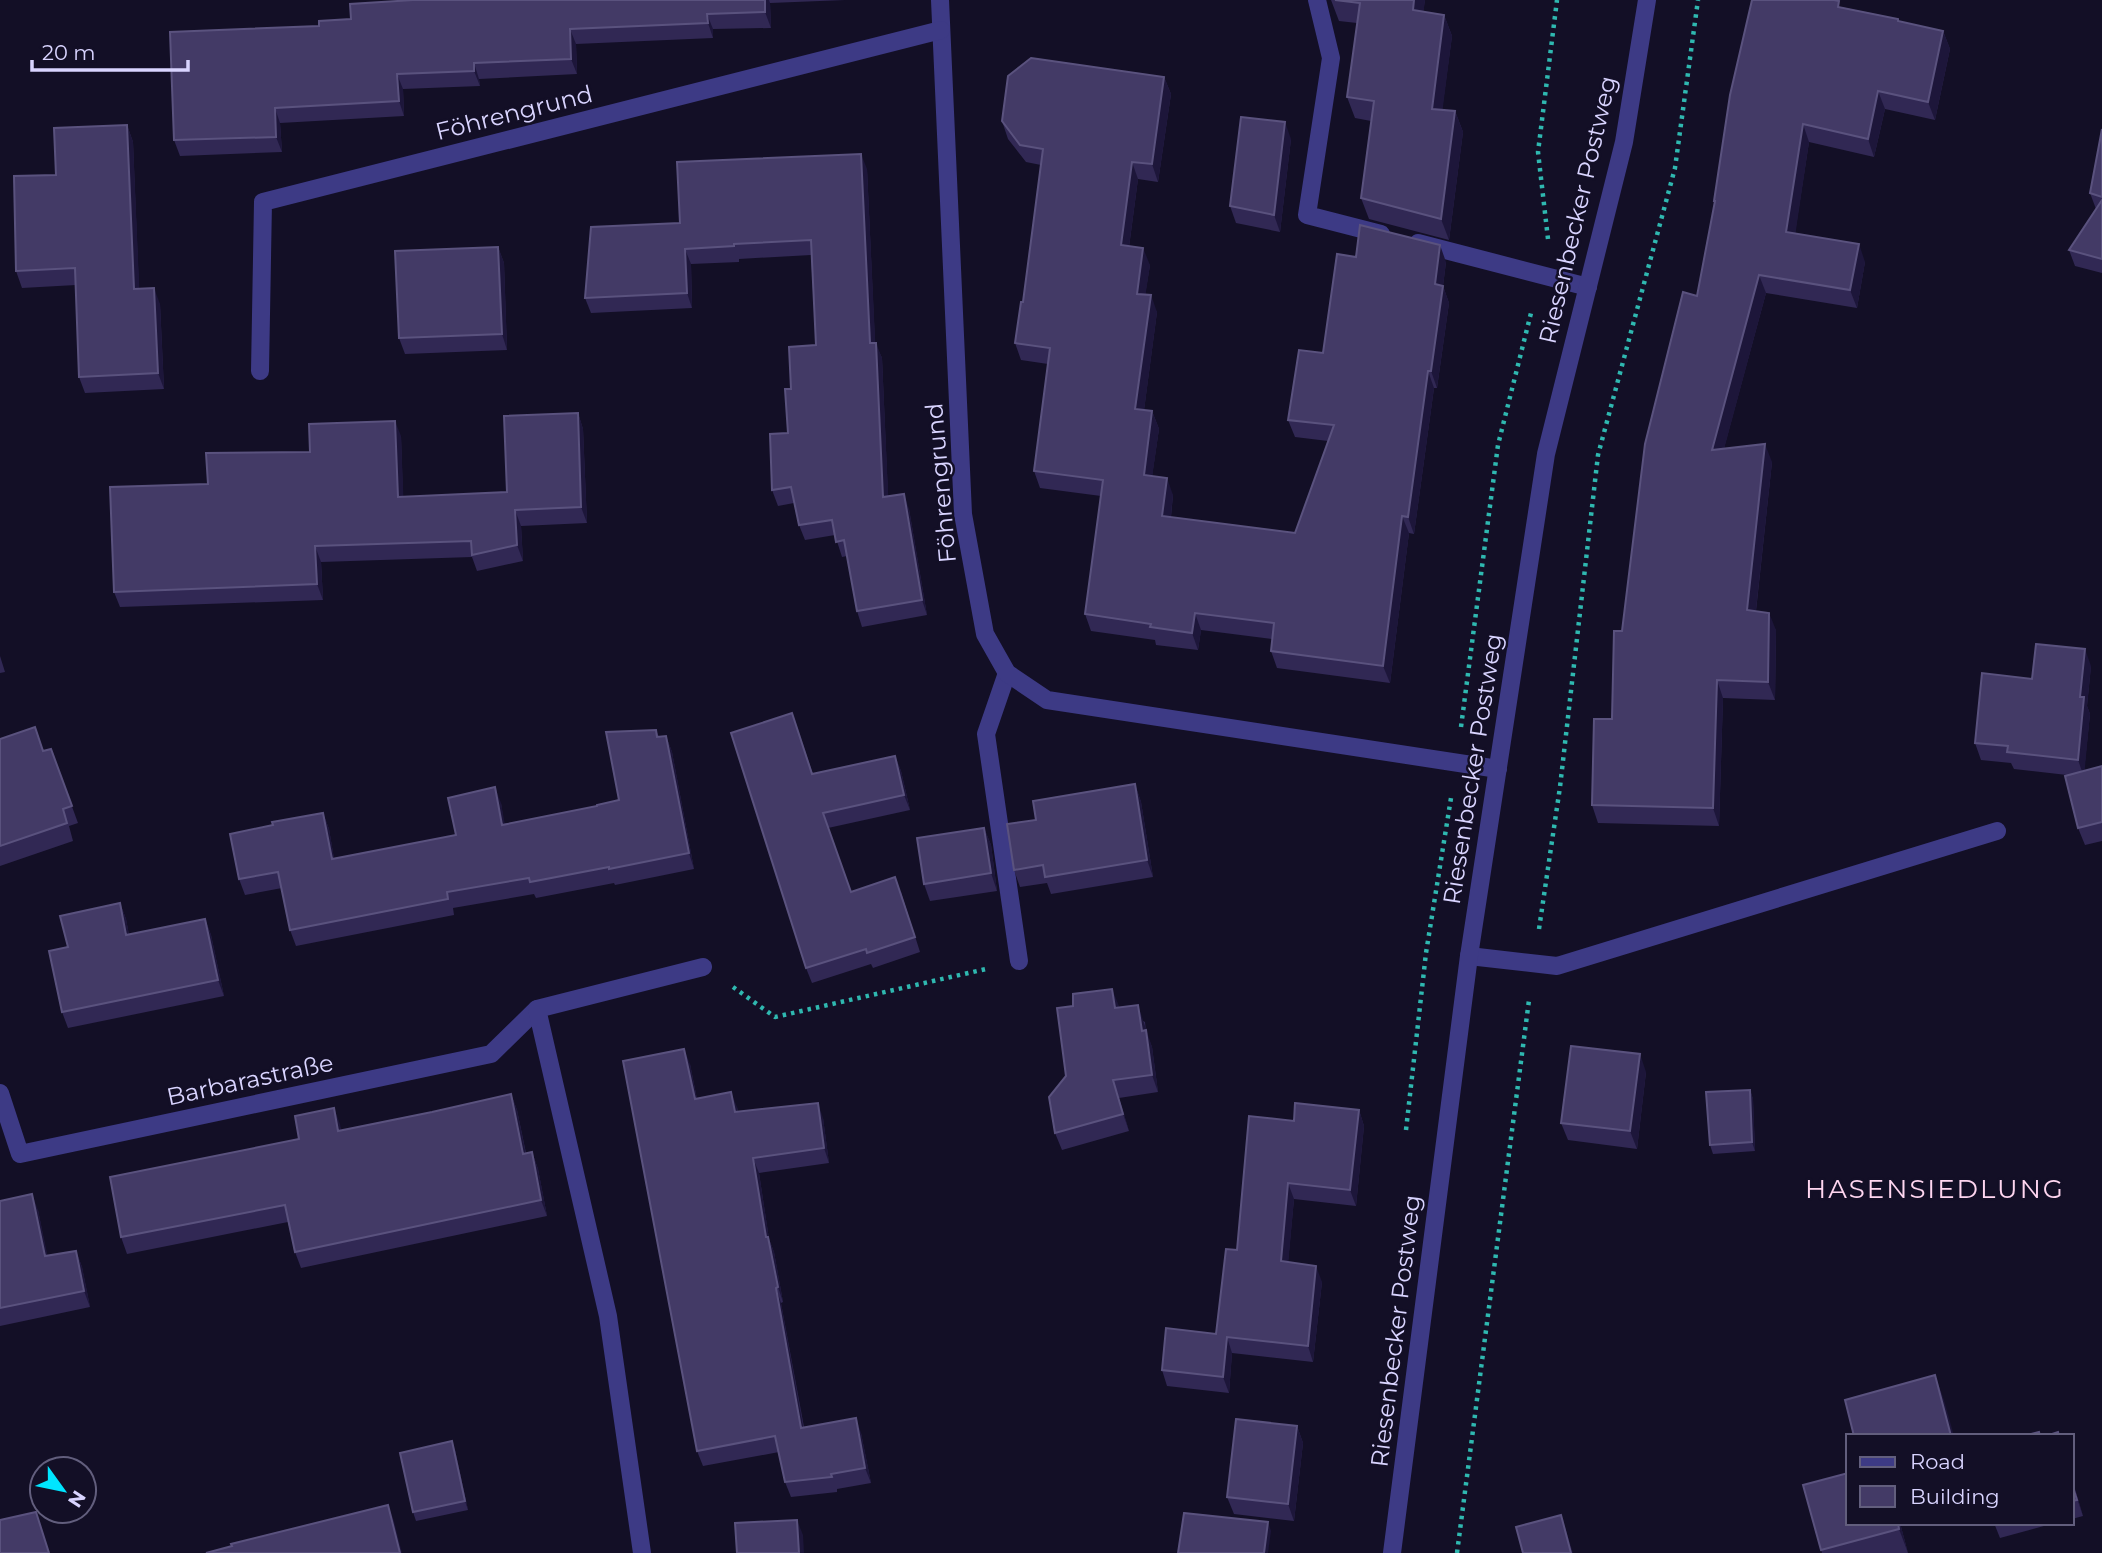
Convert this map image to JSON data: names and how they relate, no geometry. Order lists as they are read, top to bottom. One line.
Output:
{"streets":{"street":["Föhrengrund","Riesenbecker Postweg","Barbarastraße"]},"crossings":[["Föhrengrund","Riesenbecker Postweg"]],"districts":["HASENSIEDLUNG"],"legend":["Road","Building"],"scale_bar":"20 m","north":"bottom right"}
